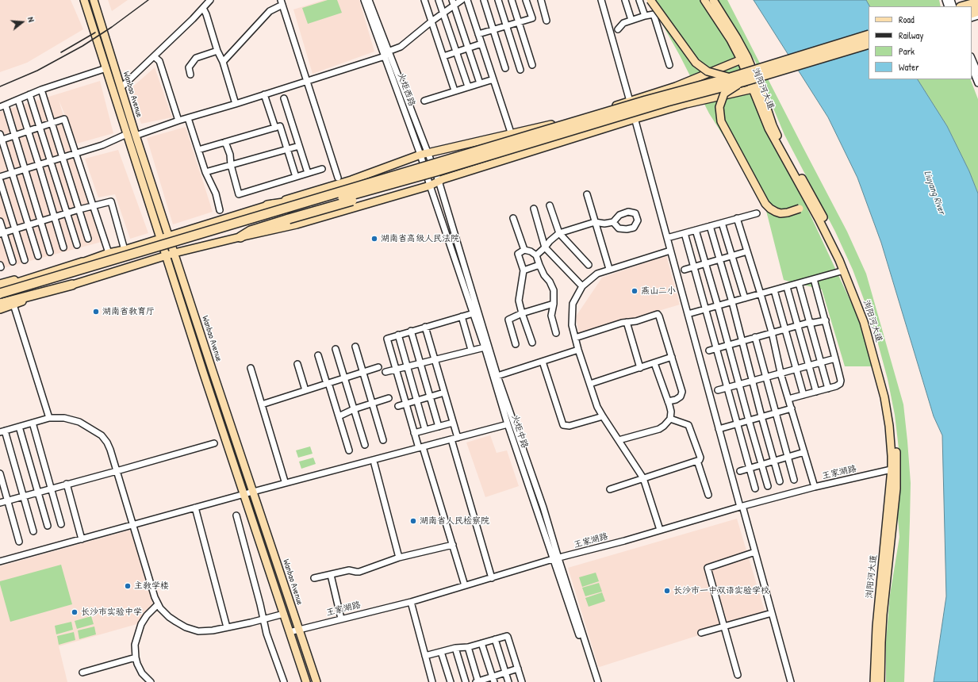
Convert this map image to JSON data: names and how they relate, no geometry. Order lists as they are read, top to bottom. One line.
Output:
{"streets":{"main road":["浏阳河大道","Wanbao Avenue"],"street":["火炬西路","火炬中路","王家湖路"]},"crossings":[["浏阳河大道","王家湖路"],["火炬西路","火炬中路"],["Wanbao Avenue","王家湖路"],["火炬中路","王家湖路"]],"water":["Liuyang River"],"places":["湖南省高级人民法院","燕山二小","湖南省教育厅","湖南省人民检察院","主教学楼","长沙市一中双语实验学校","长沙市实验中学"],"legend":["Road","Railway","Park","Water"],"north":"right"}
